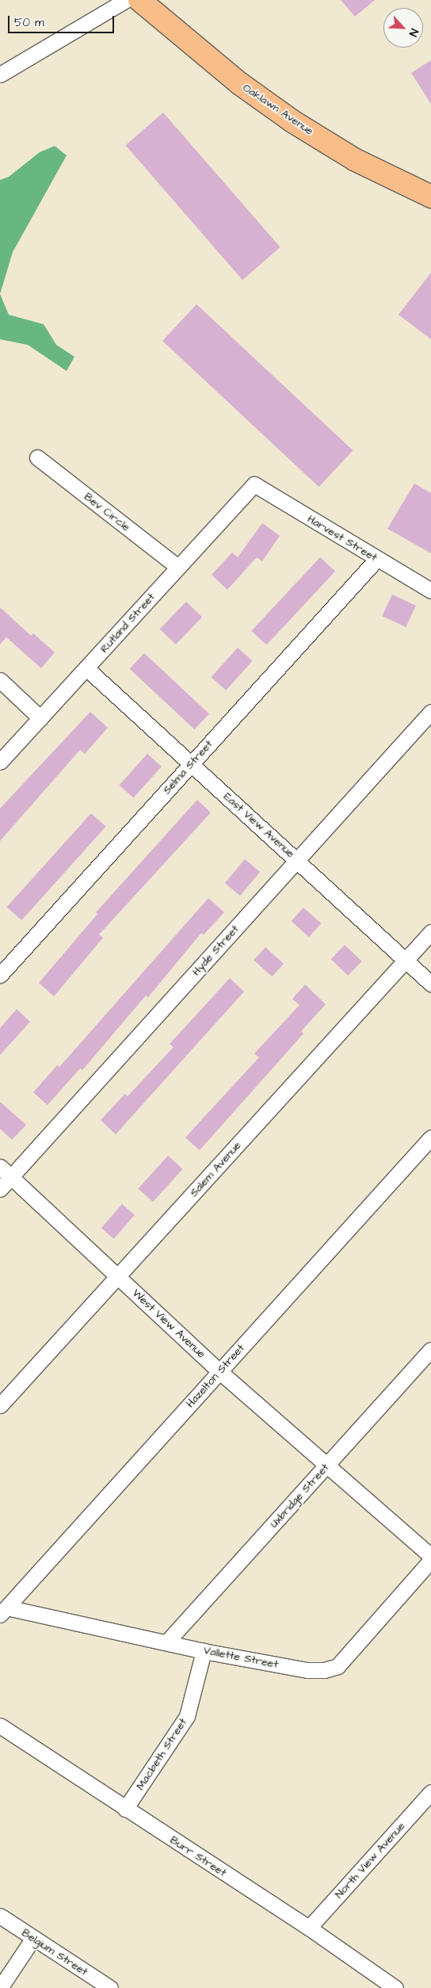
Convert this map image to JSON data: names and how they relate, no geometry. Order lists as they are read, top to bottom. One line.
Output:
{"streets":{"main road":["Oaklawn Avenue"],"street":["Bev Circle","Harvest Street","Rutland Street","Selma Street","East View Avenue","Hyde Street","Salem Avenue","West View Avenue","Hazelton Street","Uxbridge Street","Vallette Street","Macbeth Street","Burr Street","North View Avenue","Belgium Street"]},"crossings":[["Bev Circle","Rutland Street"],["Harvest Street","Rutland Street"],["Harvest Street","Selma Street"],["Rutland Street","East View Avenue"],["Selma Street","East View Avenue"],["East View Avenue","Hyde Street"],["East View Avenue","Salem Avenue"],["Hyde Street","West View Avenue"],["Salem Avenue","West View Avenue"],["West View Avenue","Hazelton Street"],["West View Avenue","Uxbridge Street"],["Hazelton Street","Vallette Street"],["Uxbridge Street","Vallette Street"],["Vallette Street","Macbeth Street"],["Macbeth Street","Burr Street"],["Burr Street","North View Avenue"]],"scale_bar":"50 m","north":"bottom right"}
